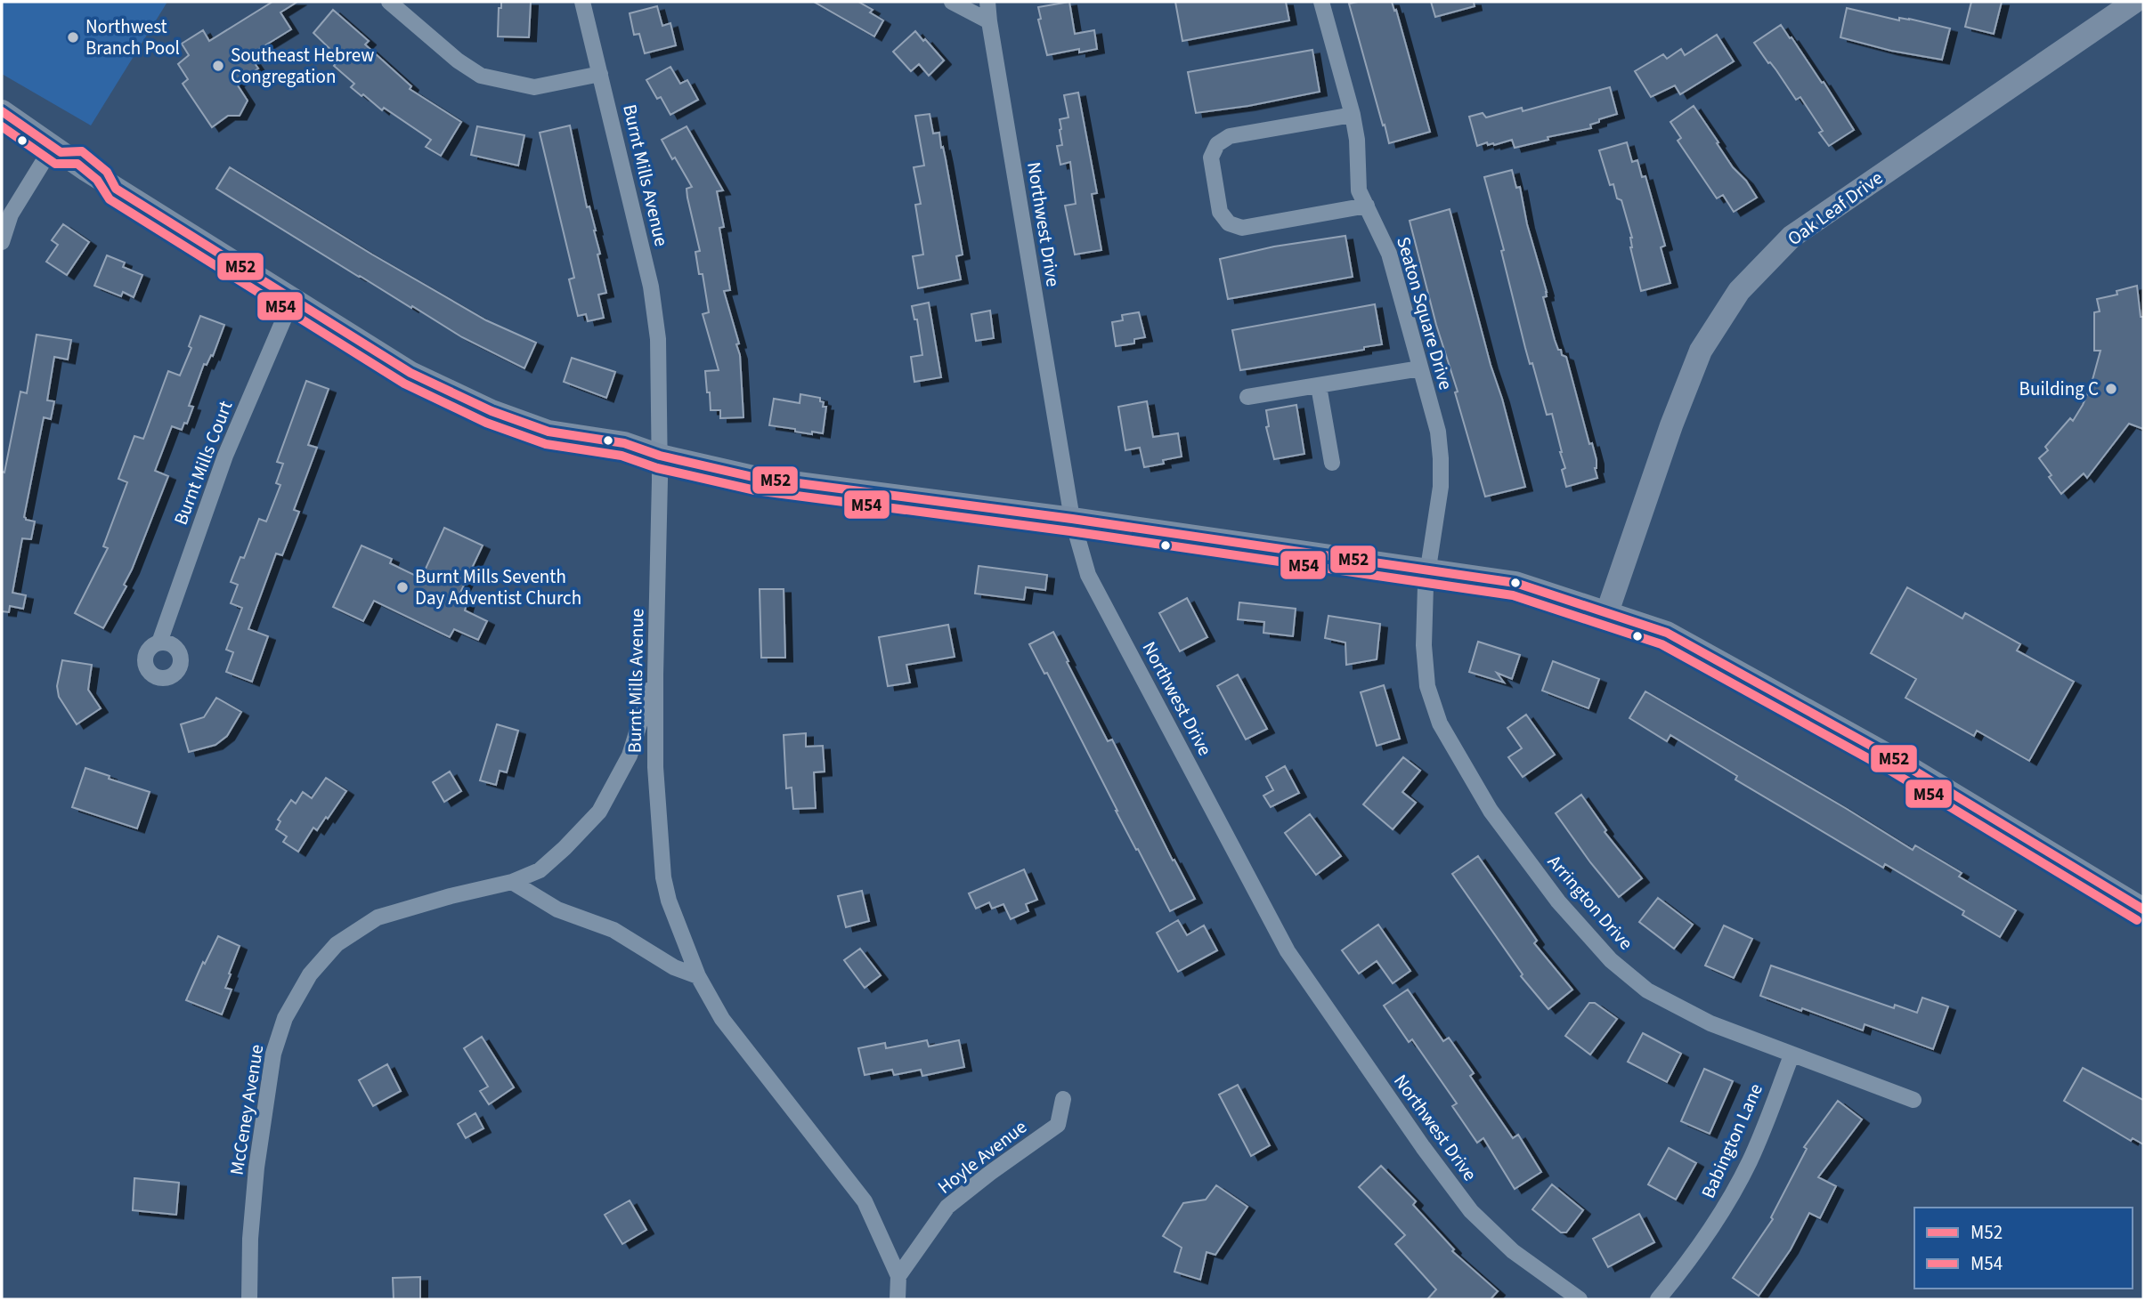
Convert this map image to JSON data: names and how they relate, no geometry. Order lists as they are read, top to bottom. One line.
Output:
{"streets":{"street":["Burnt Mills Avenue","Oak Leaf Drive","Northwest Drive","Seaton Square Drive","Burnt Mills Court","Arrington Drive","McCeney Avenue","Babington Lane","Hoyle Avenue"]},"crossings":[["Burnt Mills Avenue","McCeney Avenue"],["Burnt Mills Avenue","Hoyle Avenue"],["Seaton Square Drive","Arrington Drive"],["Arrington Drive","Babington Lane"]],"places":["Northwest Branch Pool","Southeast Hebrew Congregation","Building C","Burnt Mills Seventh Day Adventist Church"],"lines":["transit line M52","transit line M54"],"legend":["M52","M54"]}
